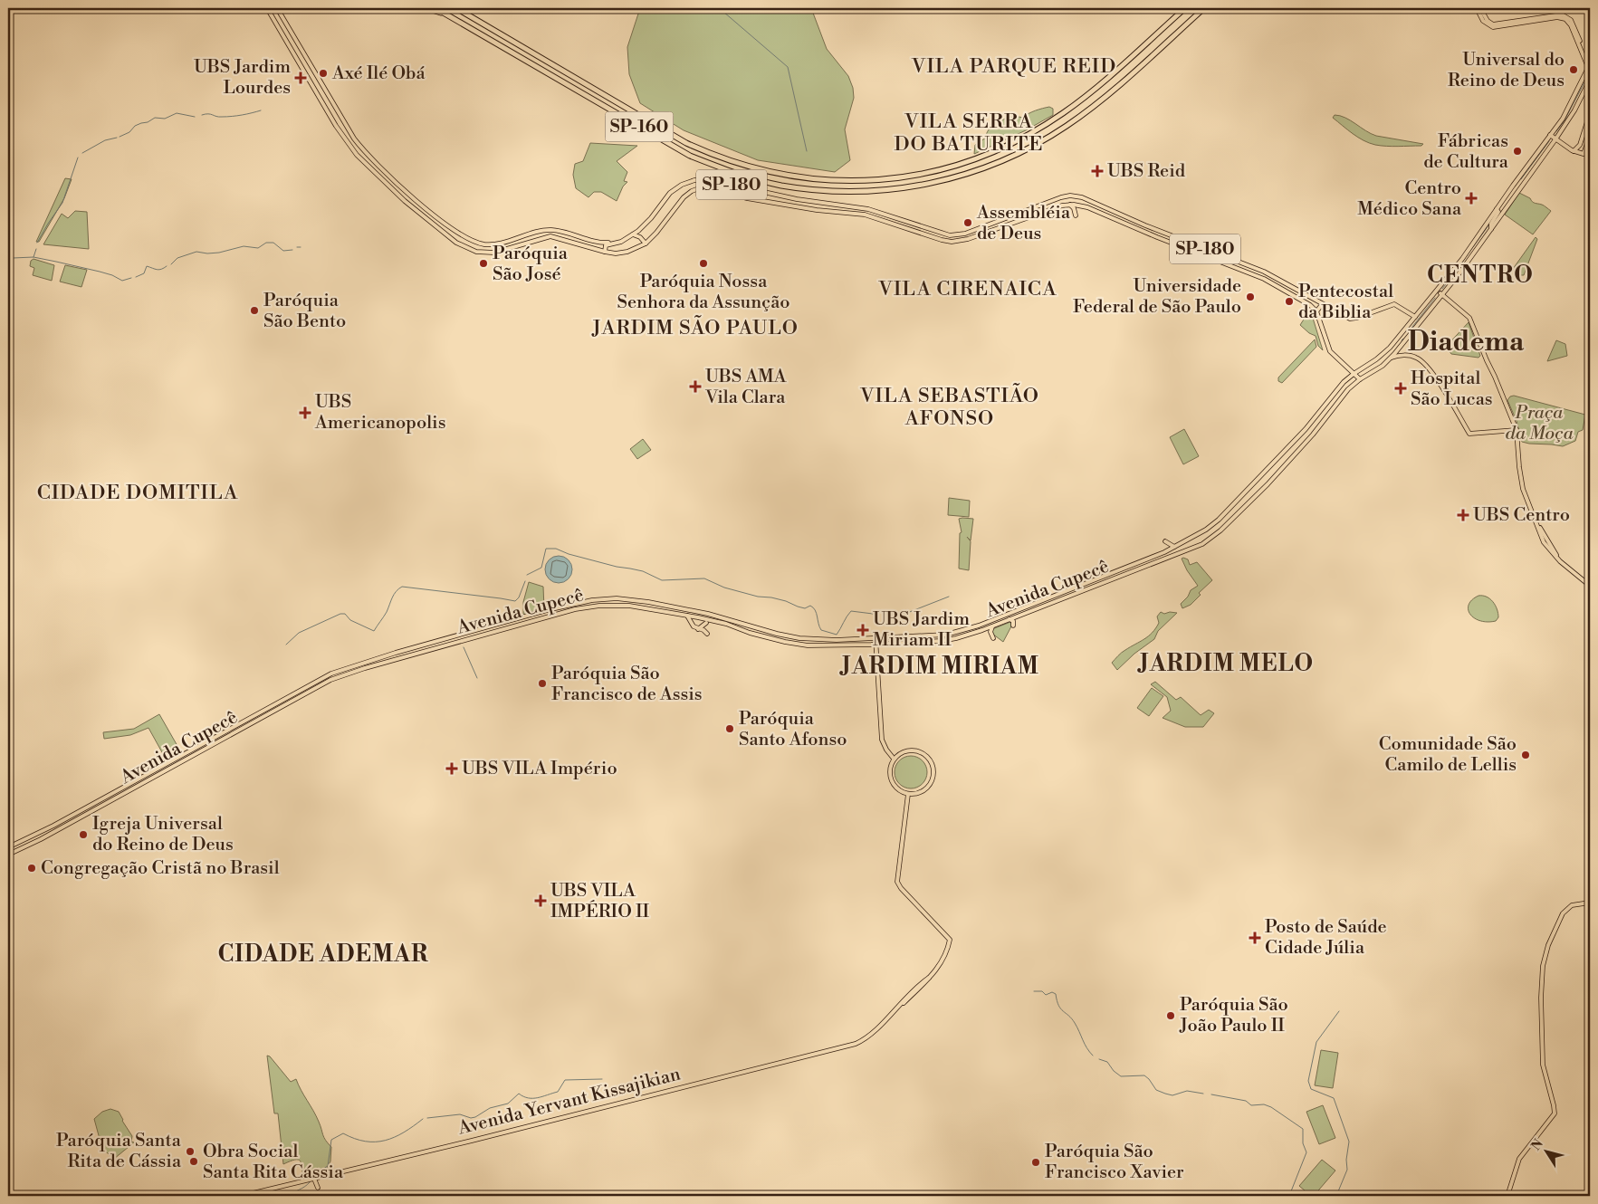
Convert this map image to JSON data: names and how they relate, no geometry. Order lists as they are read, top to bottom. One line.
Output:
{"streets":{"highway":["SP-160"],"main road":["SP-180","Avenida Cupecê","Avenida Yervant Kissajikian"]},"crossings":[["SP-180","Avenida Cupecê"]],"districts":["VILA PARQUE REID","VILA SERRA DO BATURITE","CENTRO","VILA CIRENAICA","JARDIM SÃO PAULO","Diadema","VILA SEBASTIÃO AFONSO","CIDADE DOMITILA","JARDIM MELO","JARDIM MIRIAM","CIDADE ADEMAR"],"parks":["Praça da Moça"],"places":{"other":["Universal do Reino de Deus","Axé Ilé Obá","Fábricas de Cultura","Assembléia de Deus","Paróquia São José","Paróquia Nossa Senhora da Assunção","Universidade Federal de São Paulo","Pentecostal da Biblia","Paróquia São Bento","Paróquia São Francisco de Assis","Paróquia Santo Afonso","Comunidade São Camilo de Lellis","Igreja Universal do Reino de Deus","Congregação Cristã no Brasil","Paróquia São João Paulo II","Paróquia Santa Rita de Cássia","Obra Social Santa Rita Cássia","Paróquia São Francisco Xavier"],"health":["UBS Jardim Lourdes","UBS Reid","Centro Médico Sana","UBS AMA Vila Clara","Hospital São Lucas","UBS Americanopolis","UBS Centro","UBS Jardim Miriam II","UBS VILA Império","UBS VILA IMPÉRIO II","Posto de Saúde Cidade Júlia"]},"north":"top left"}
